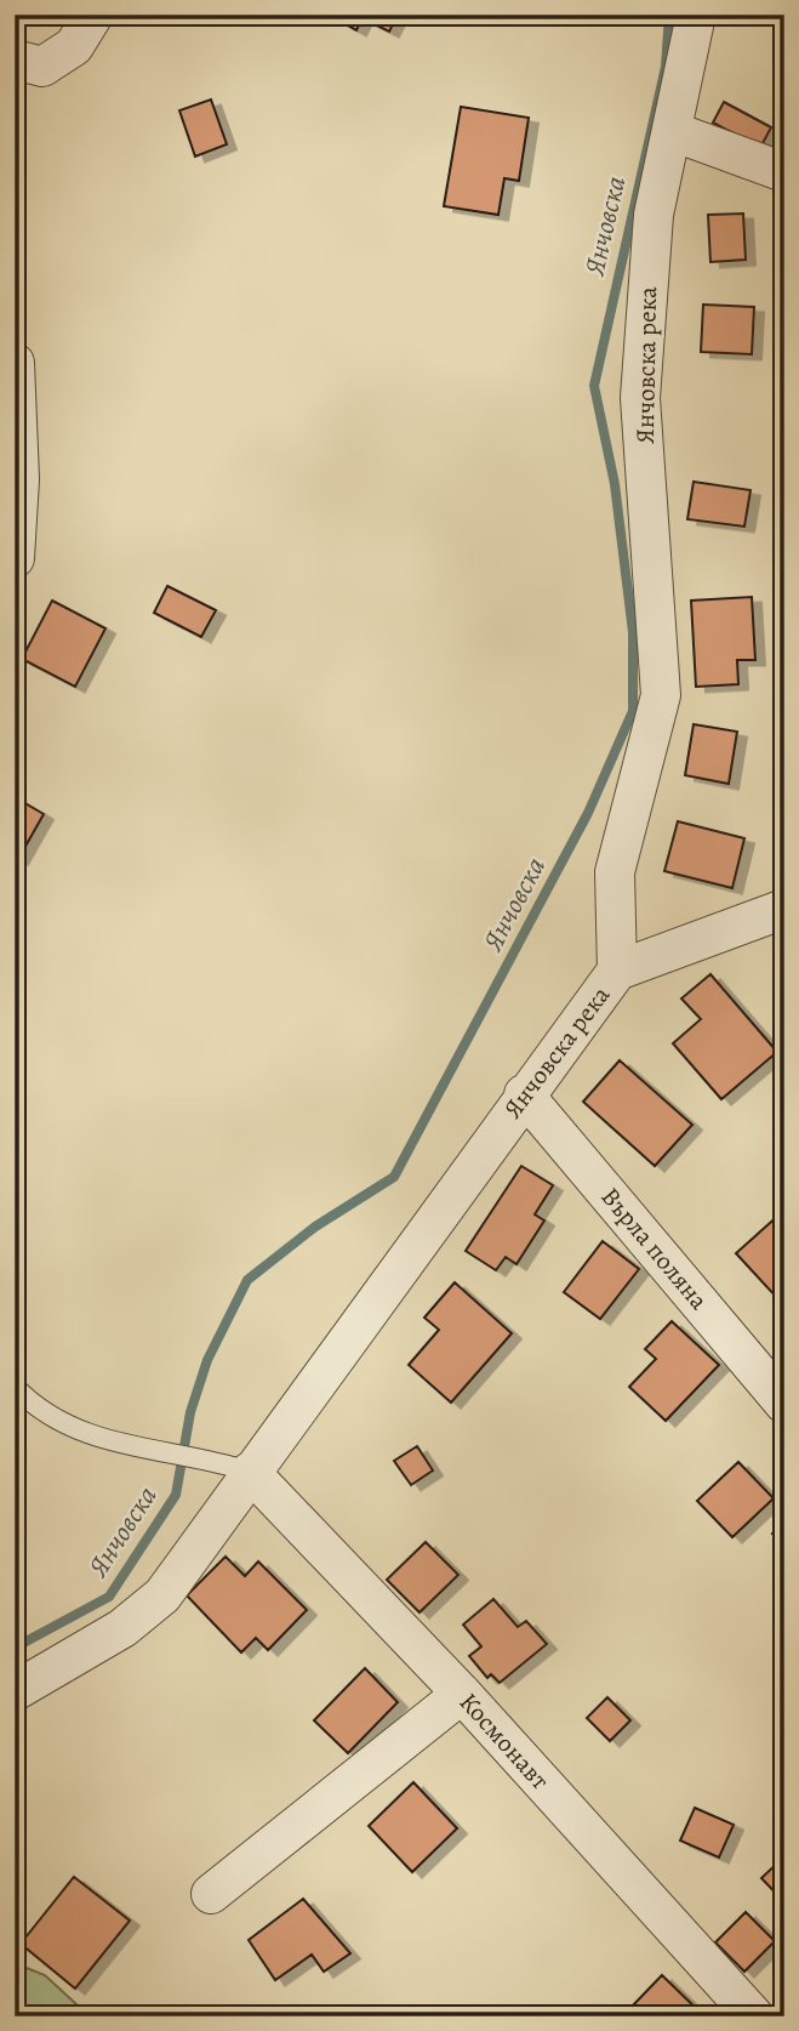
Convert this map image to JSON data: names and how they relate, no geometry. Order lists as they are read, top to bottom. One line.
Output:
{"streets":{"street":["Янчовска река","Върла поляна","Космонавт"]},"crossings":[["Янчовска река","Върла поляна"],["Янчовска река","Космонавт"]],"water":["Янчовска"]}
